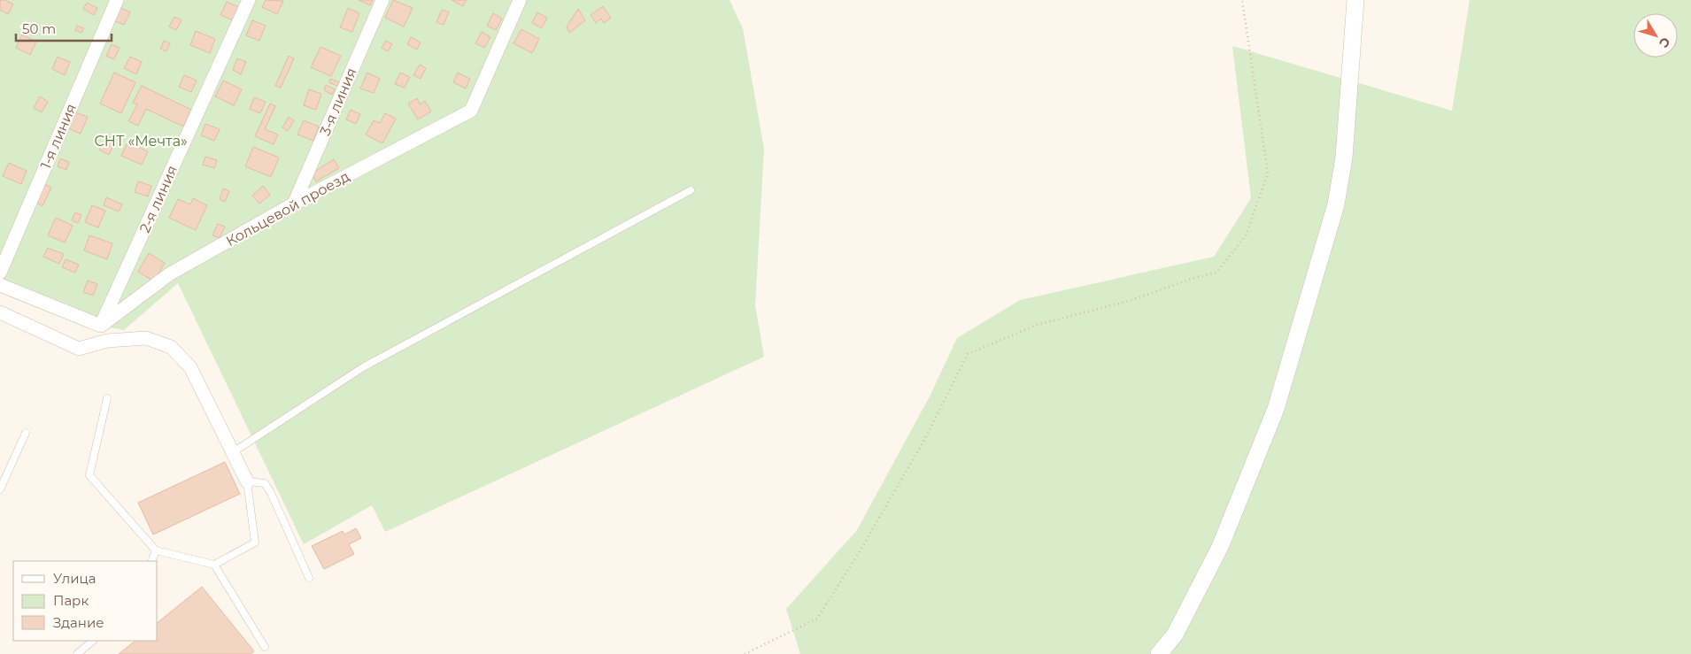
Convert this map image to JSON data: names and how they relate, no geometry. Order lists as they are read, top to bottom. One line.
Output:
{"streets":{"street":["3-я линия","1-я линия","2-я линия","Кольцевой проезд"]},"crossings":[["3-я линия","Кольцевой проезд"],["2-я линия","Кольцевой проезд"]],"parks":["СНТ «Мечта»"],"legend":["Улица","Парк","Здание"],"scale_bar":"50 m","north":"bottom right"}
